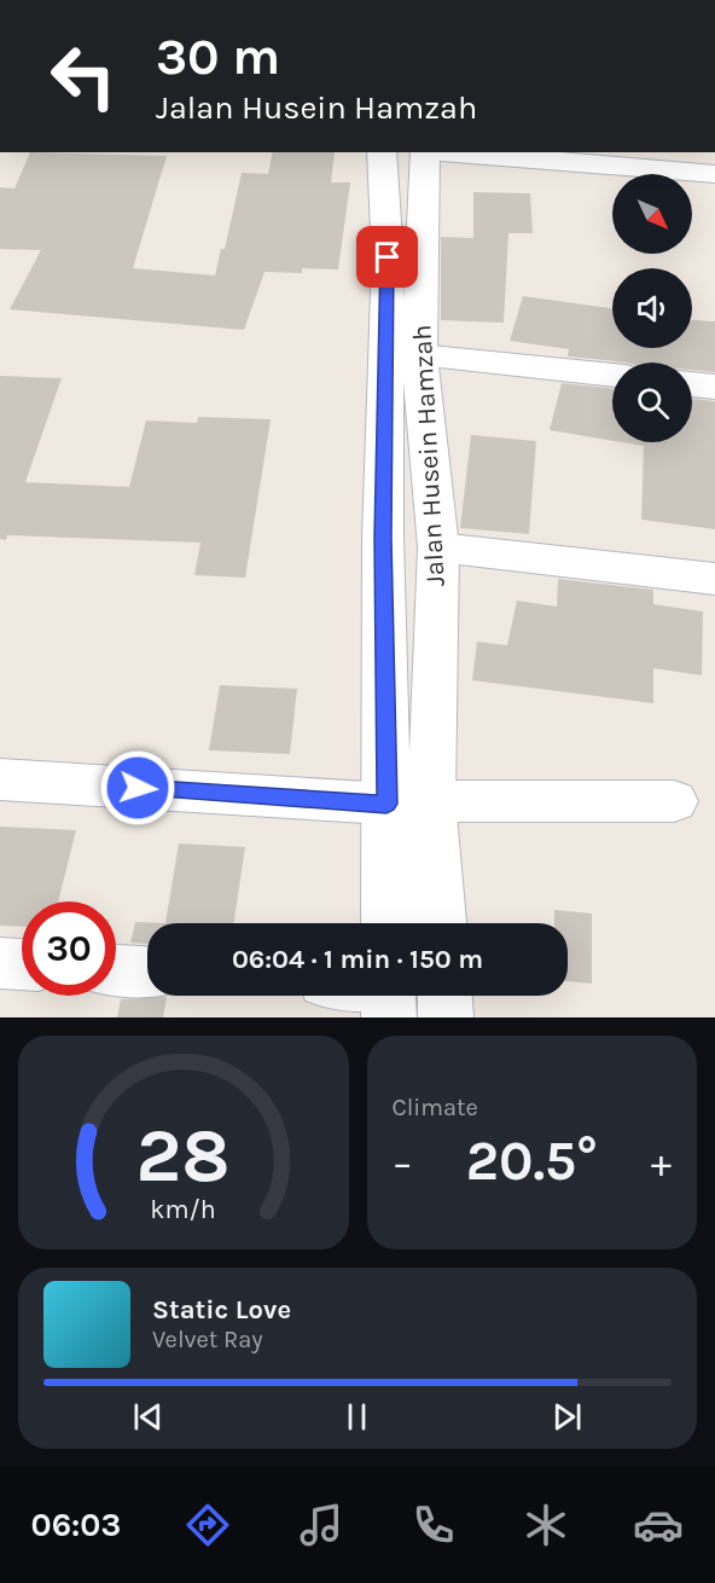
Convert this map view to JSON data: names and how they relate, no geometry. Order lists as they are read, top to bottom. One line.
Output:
{"streets":{"street":["Jalan Husein Hamzah"]},"north":"bottom right","page":{"turn":["30 m","Jalan Husein Hamzah"],"limit":"30","trip":"06:04 · 1 min · 150 m","tile":"Climate","heat":["−","20.5°","+"],"song":["Static Love","Velvet Ray"],"tabs":"06:03","gauge":["28","km/h"]}}
